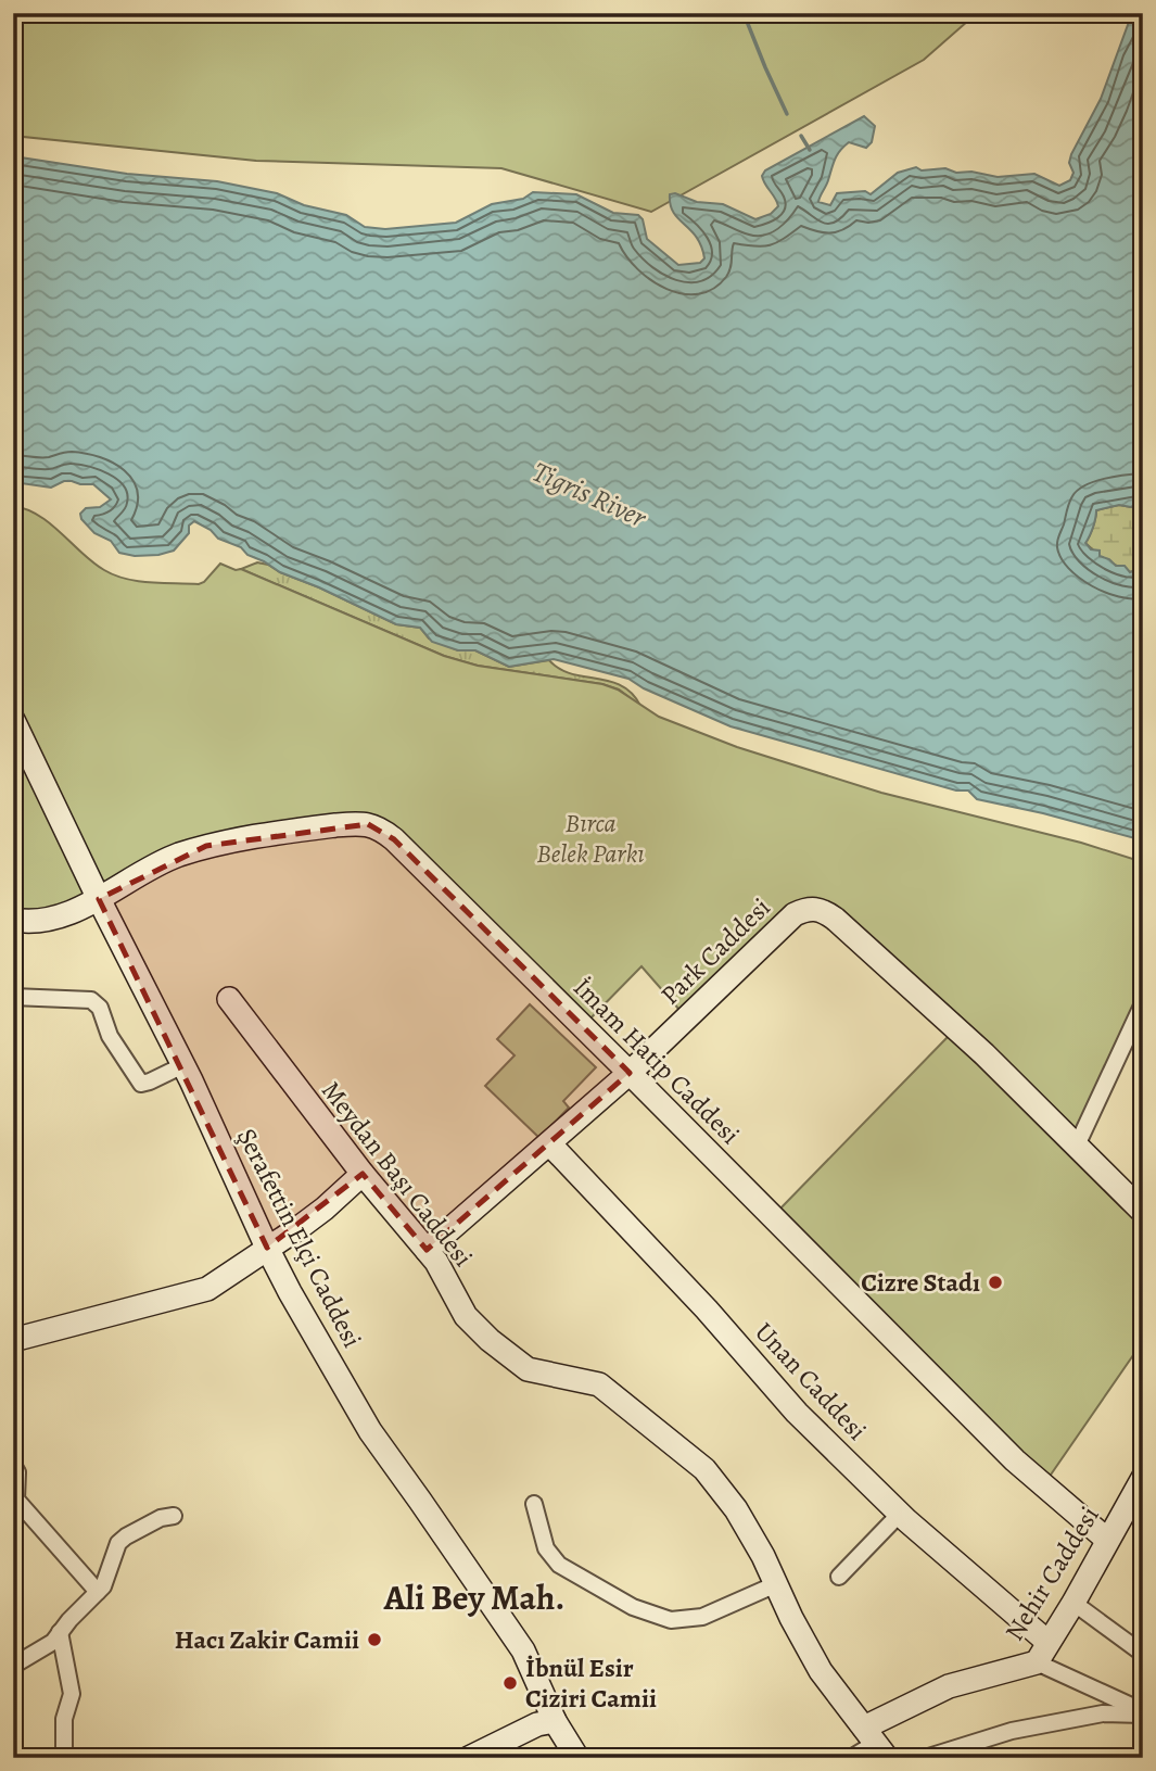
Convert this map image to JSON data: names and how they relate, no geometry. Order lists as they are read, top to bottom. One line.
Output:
{"streets":{"street":["Park Caddesi","İmam Hatip Caddesi","Meydan Başı Caddesi","Şerafettin Elçi Caddesi","Unan Caddesi","Nehir Caddesi"]},"crossings":[["Park Caddesi","İmam Hatip Caddesi"],["Park Caddesi","Meydan Başı Caddesi"],["Park Caddesi","Unan Caddesi"],["İmam Hatip Caddesi","Şerafettin Elçi Caddesi"],["İmam Hatip Caddesi","Nehir Caddesi"],["Meydan Başı Caddesi","Nehir Caddesi"],["Unan Caddesi","Nehir Caddesi"]],"districts":["Ali Bey Mah."],"water":["Tigris River"],"parks":["Bırca Belek Parkı"],"places":["Cizre Stadı","Hacı Zakir Camii","İbnül Esir Ciziri Camii"]}
